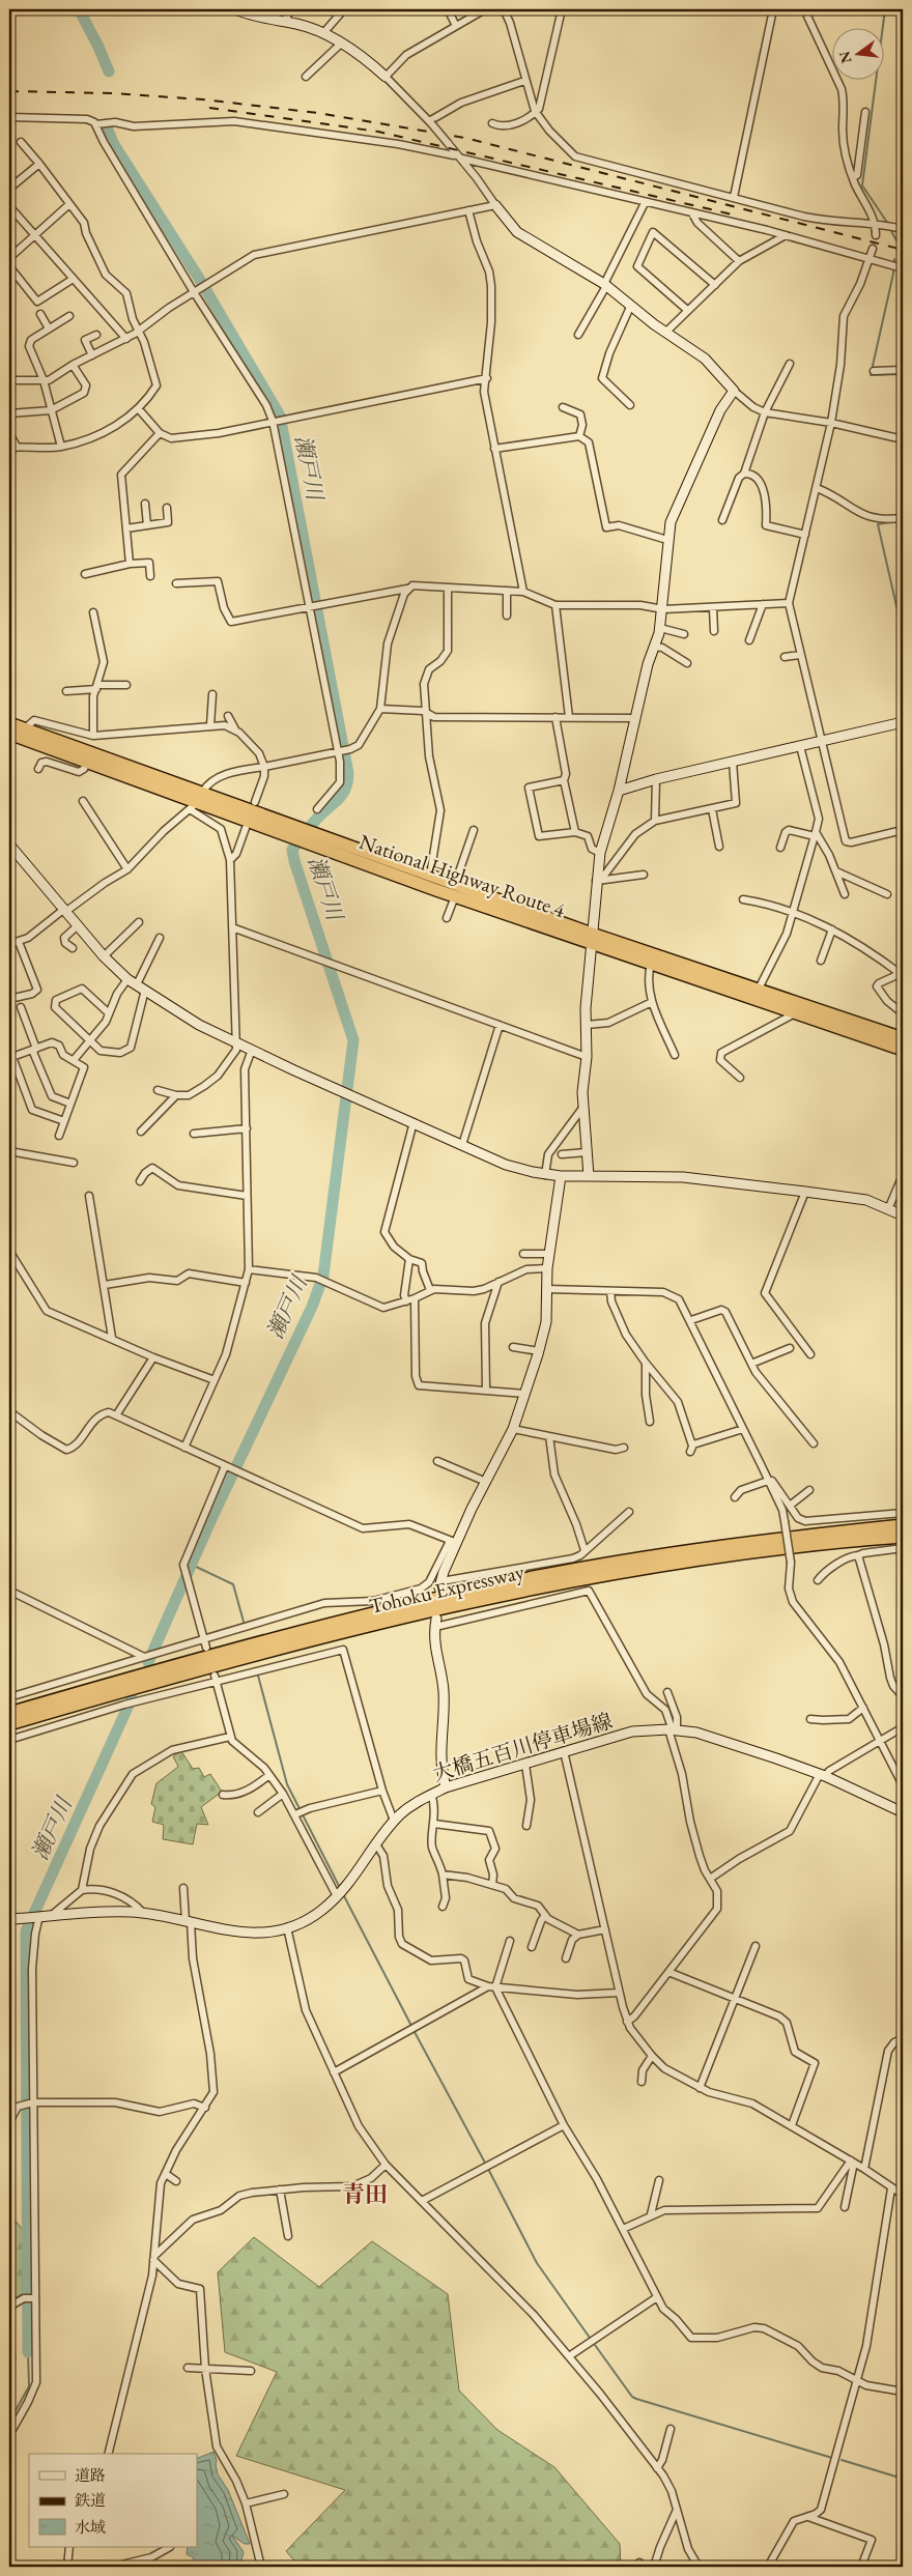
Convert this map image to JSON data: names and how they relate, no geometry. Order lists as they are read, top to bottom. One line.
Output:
{"streets":{"highway":["National Highway Route 4","Tohoku Expressway"],"street":["大橋五百川停車場線"]},"districts":["青田"],"water":["瀬戸川"],"legend":["道路","鉄道","水域"],"north":"left"}
